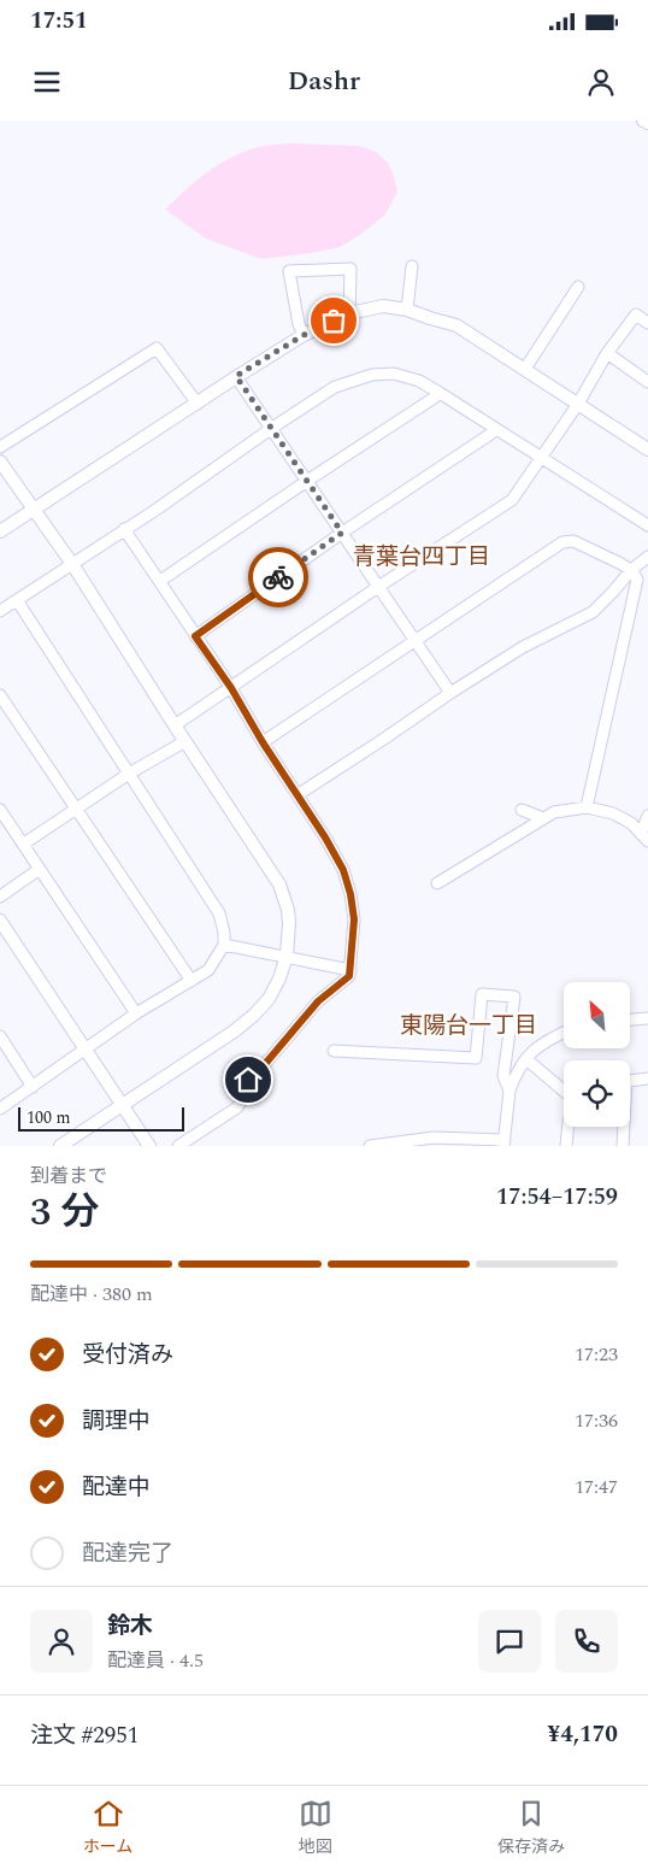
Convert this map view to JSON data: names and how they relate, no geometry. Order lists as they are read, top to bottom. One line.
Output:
{"districts":["青葉台四丁目","東陽台一丁目"],"scale_bar":"100 m","north":"top left","page":{"status":"17:51","header":"Dashr","scale":"100 m","heading":["3 分","到着まで","17:54–17:59"],"panel":["鈴木","配達員 · 4.5","注文 #2951","¥4,170"],"bar":"配達中 · 380 m","list":[["受付済み","17:23"],["調理中","17:36"],["配達中","17:47"],"配達完了"],"tabs":["ホーム","地図","保存済み"]}}
